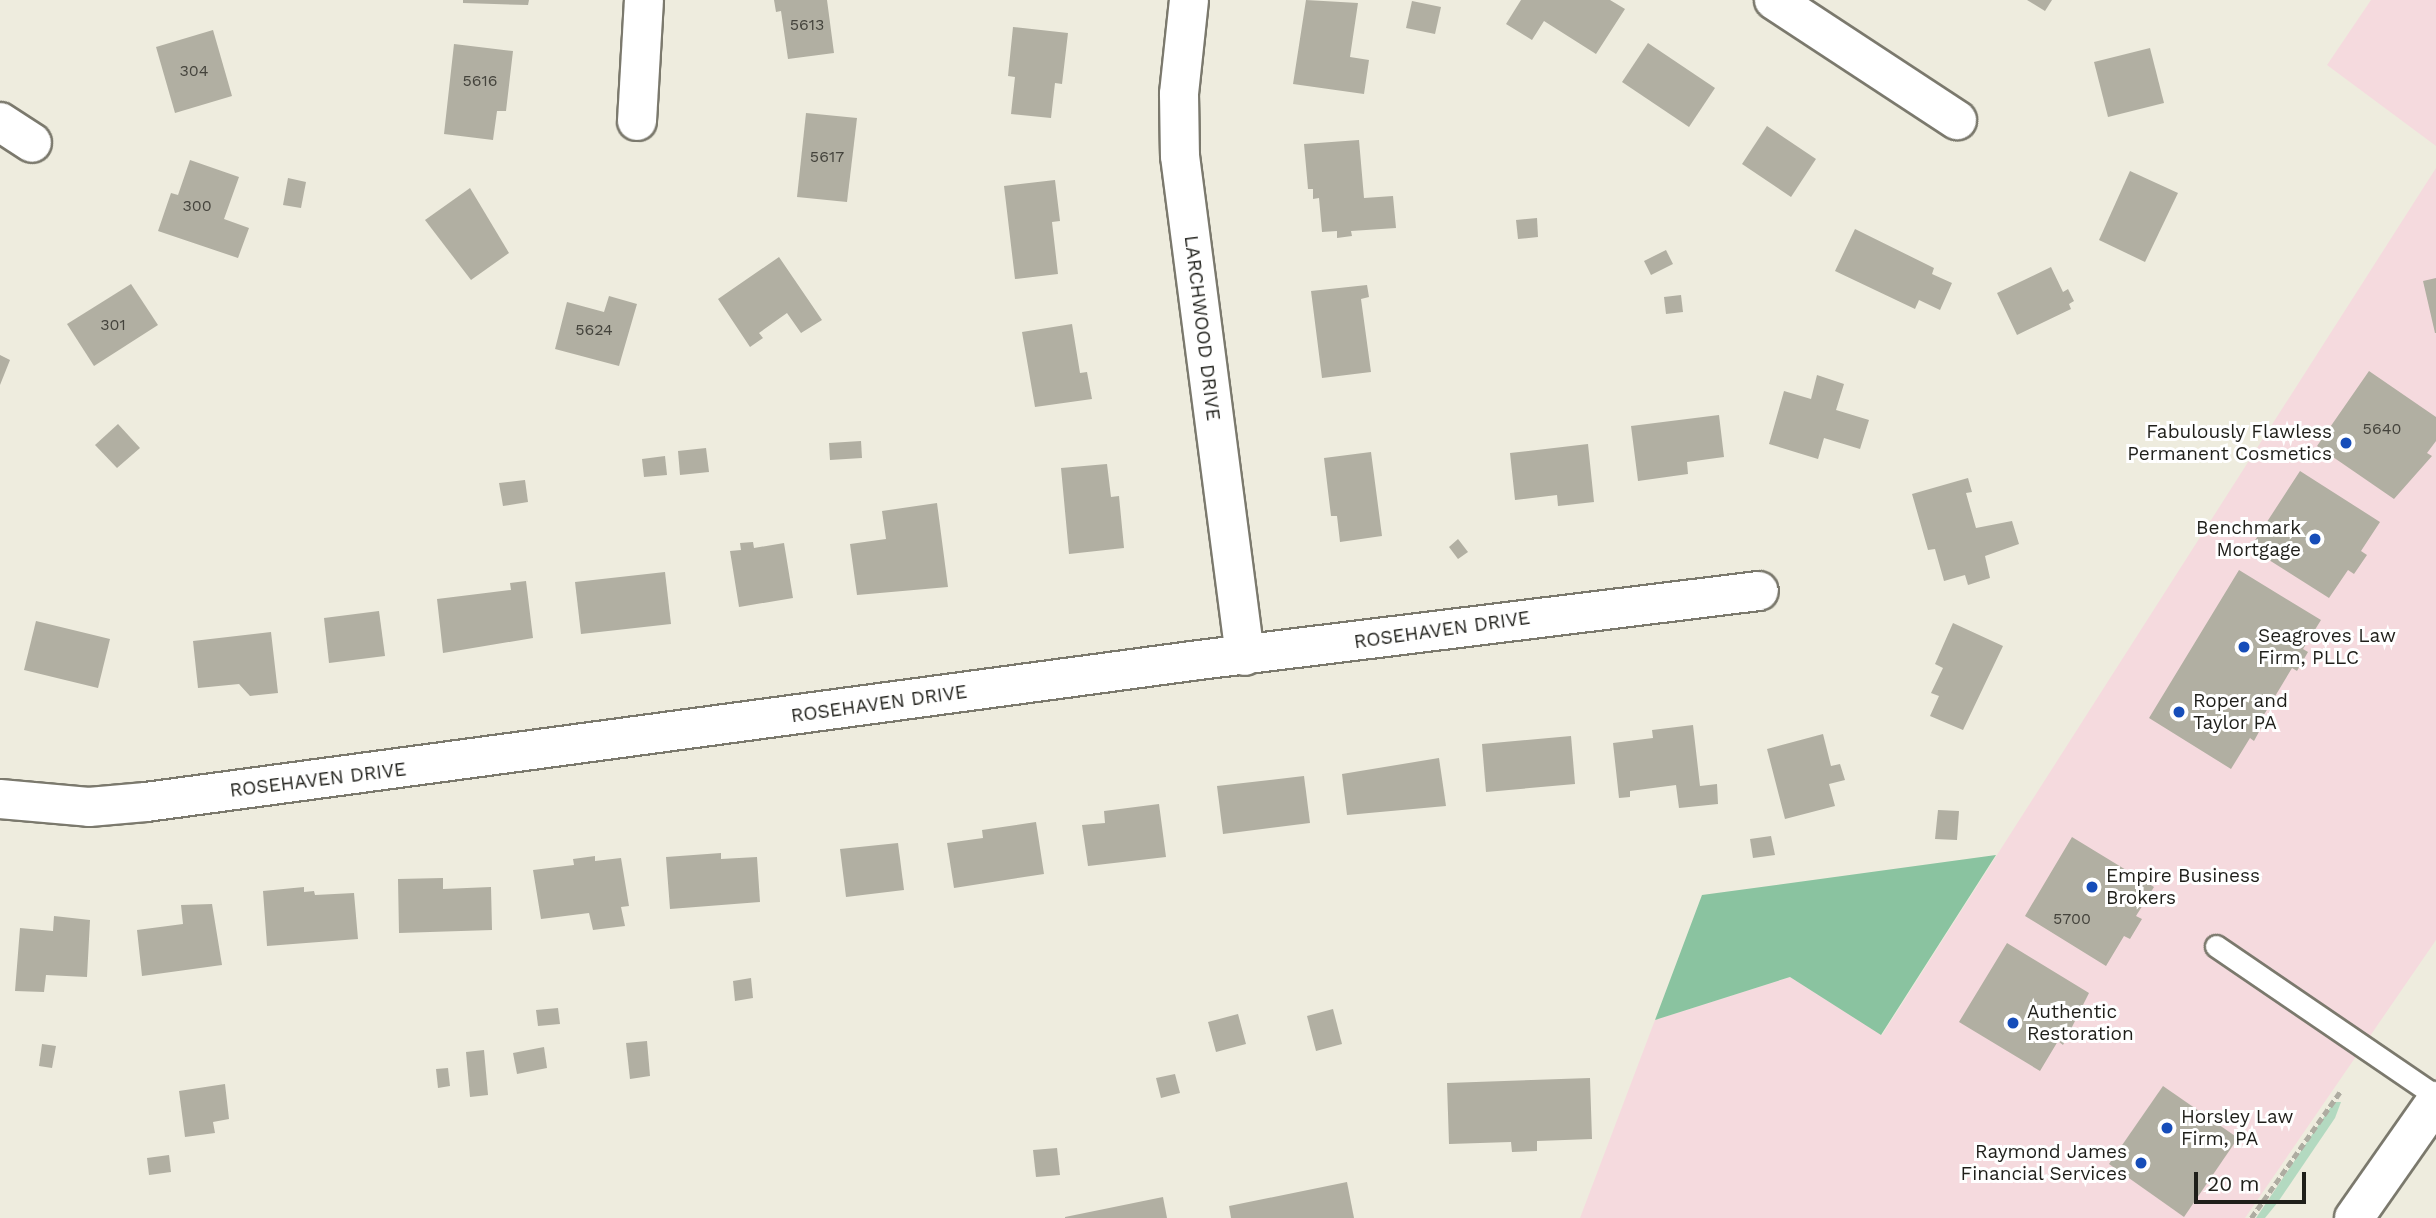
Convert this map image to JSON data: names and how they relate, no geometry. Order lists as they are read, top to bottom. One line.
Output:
{"streets":{"street":["LARCHWOOD DRIVE","ROSEHAVEN DRIVE"]},"crossings":[["LARCHWOOD DRIVE","ROSEHAVEN DRIVE"]],"places":["Fabulously Flawless Permanent Cosmetics","Benchmark Mortgage","Seagroves Law Firm, PLLC","Roper and Taylor PA","Empire Business Brokers","Authentic Restoration","Horsley Law Firm, PA","Raymond James Financial Services"],"house_numbers":["5613","304","5616","5617","300","301","5624","5640","5700"],"scale_bar":"20 m"}
